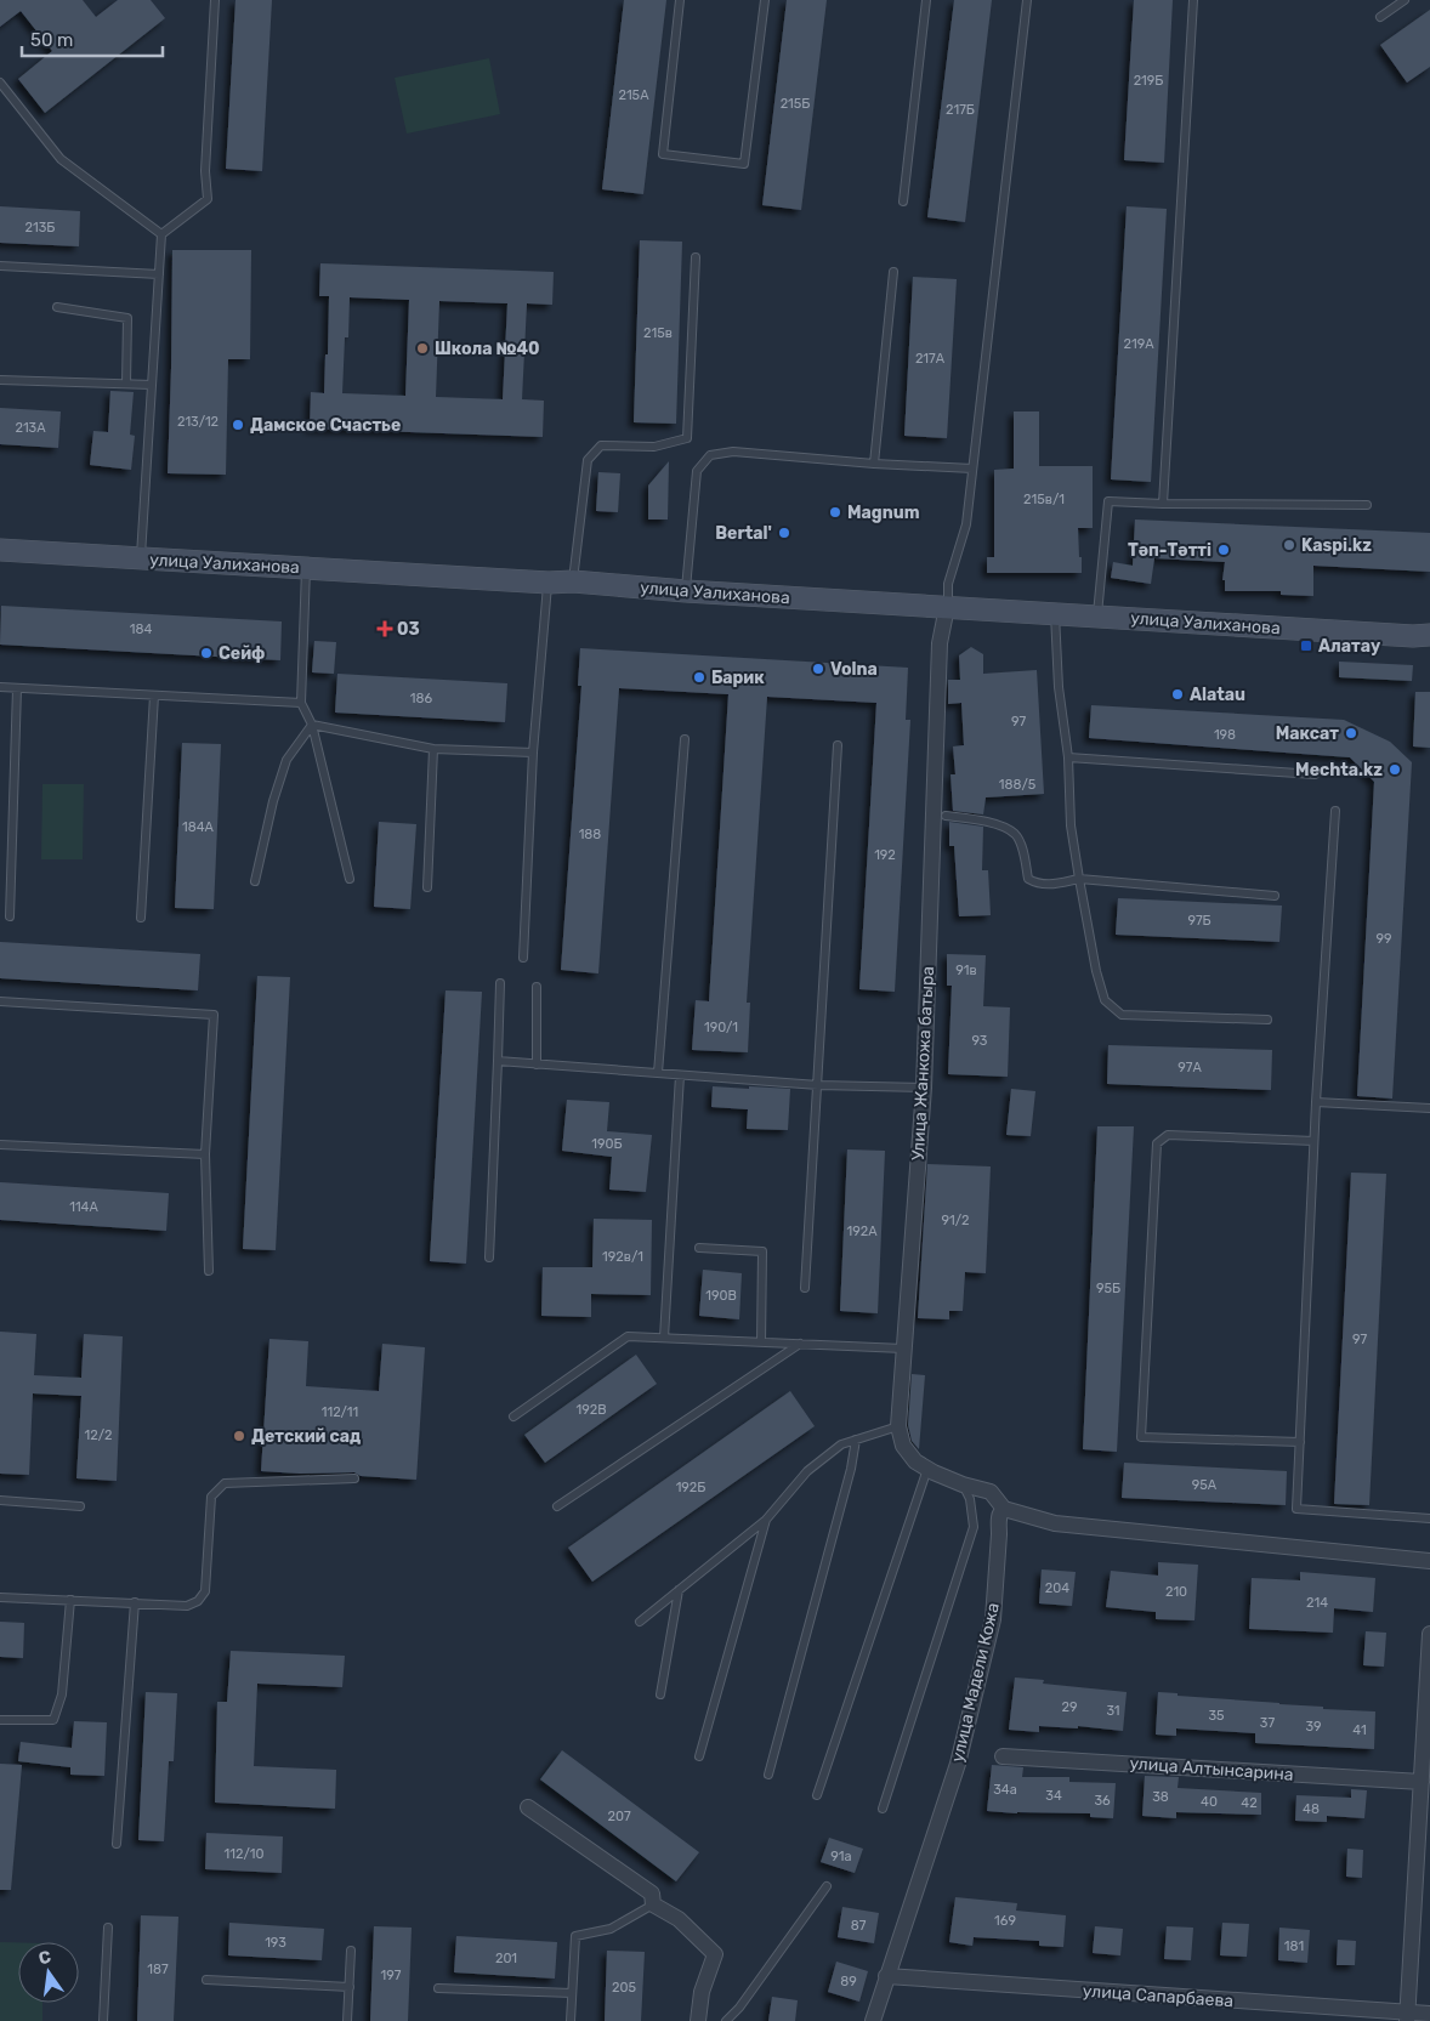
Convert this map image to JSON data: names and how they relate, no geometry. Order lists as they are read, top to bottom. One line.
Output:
{"streets":{"main road":["улица Уалиханова"],"street":["Улица Жанкожа батыра","улица Мадели Кожа","улица Алтынсарина","улица Сапарбаева"]},"crossings":[["улица Уалиханова","Улица Жанкожа батыра"],["Улица Жанкожа батыра","улица Мадели Кожа"],["улица Мадели Кожа","улица Сапарбаева"]],"places":{"other":["Школа №40","Дамское Счастье","Magnum","Bertal'","Kaspi.kz","Тәп-Тәтті","Сейф","Volna","Барик","Alatau","Максат","Mechta.kz","Детский сад"],"health":["03"],"transit":["Алатау"]},"house_numbers":["219Б","215А","215Б","217Б","213Б","215в","219А","217А","213/12","213А","215в/1","184","186","97","198","188/5","184А","188","192","97Б","99","91в","190/1","93","97А","190Б","114А","91/2","192А","192в/1","95Б","190В","97","192В","112/11","12/2","95А","192Б","204","210","214","29","31","35","37","39","41","34а","34","38","36","40","42","48","207","112/10","91а","169","87","193","181","201","187","197","89","205"],"scale_bar":"50 m","north":"top"}
